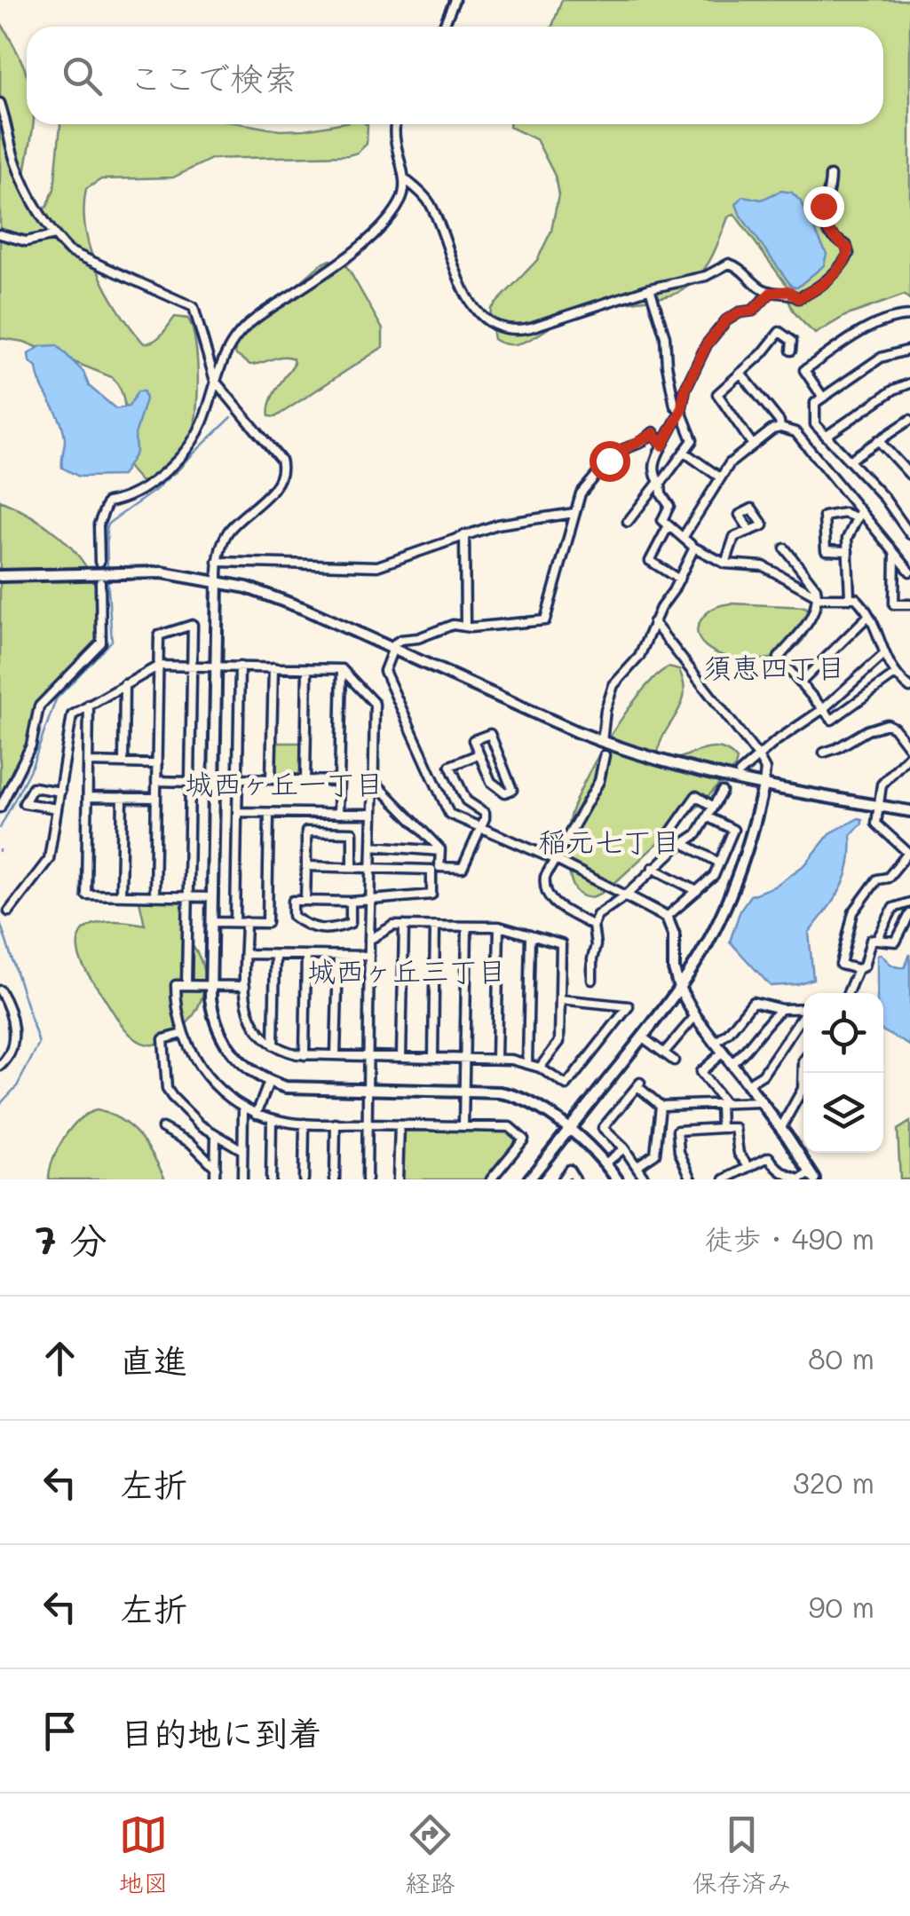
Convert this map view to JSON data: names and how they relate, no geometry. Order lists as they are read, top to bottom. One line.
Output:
{"districts":["須恵四丁目","城西ヶ丘一丁目","稲元七丁目","城西ヶ丘三丁目"],"page":{"search":"ここで検索","heading":["7 分","徒歩 · 490 m"],"list":[["直進","80 m"],["左折","320 m"],["左折","90 m"],"目的地に到着"],"nav":["地図","経路","保存済み"]}}
